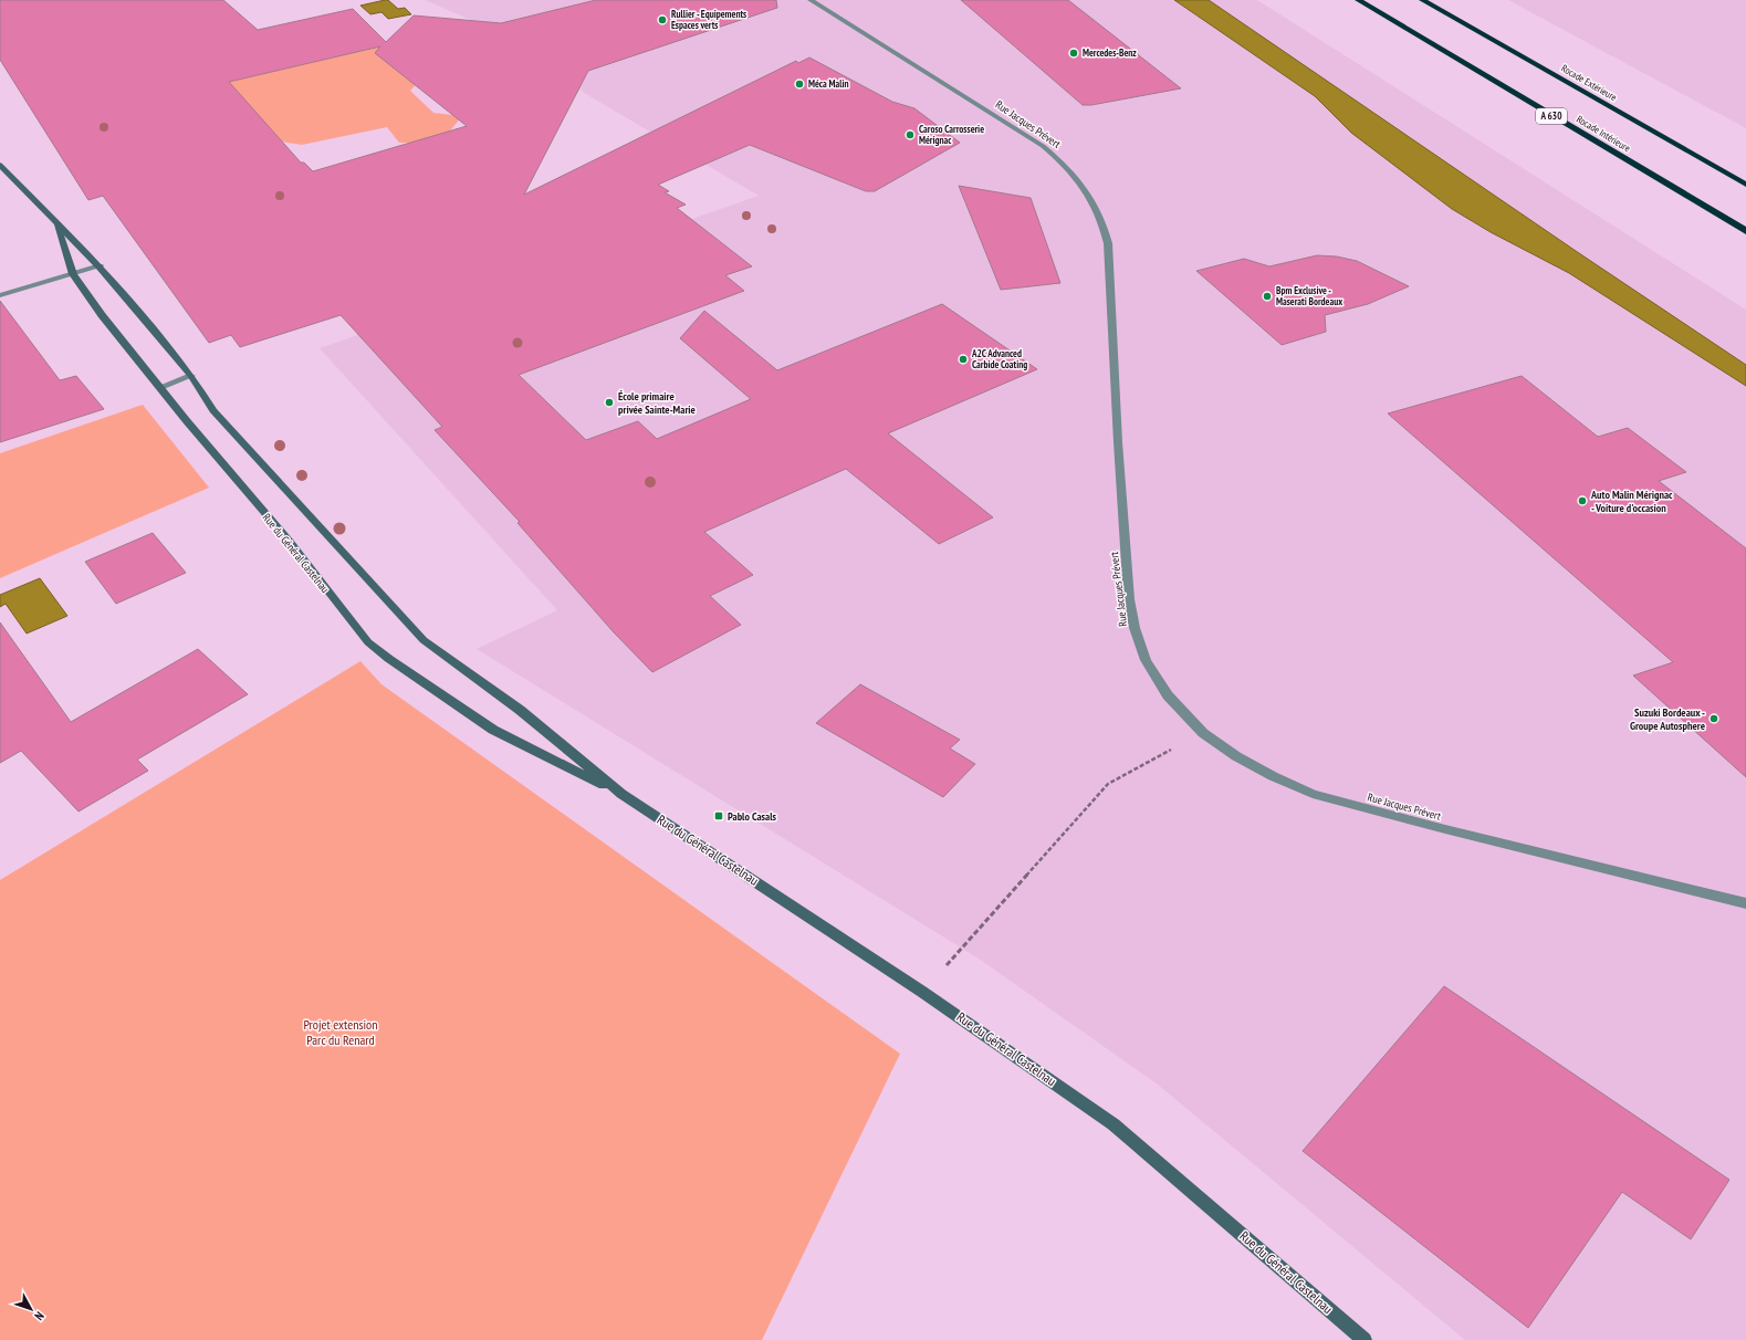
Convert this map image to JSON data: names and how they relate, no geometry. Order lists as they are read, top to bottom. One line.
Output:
{"streets":{"highway":["Rocade Extérieure","A 630","Rocade Intérieure"],"street":["Rue Jacques Prévert","Rue du Général Castelnau"]},"parks":["Projet extension Parc du Renard"],"places":{"other":["Rullier - Equipements Espaces verts","Mercedes-Benz","Méca Malin","Caroso Carrosserie Mérignac","Bpm Exclusive - Maserati Bordeaux","A2C Advanced Carbide Coating","École primaire privée Sainte-Marie","Auto Malin Mérignac - Voiture d'occasion","Suzuki Bordeaux - Groupe Autosphere"],"transit":["Pablo Casals"]},"north":"bottom right"}
